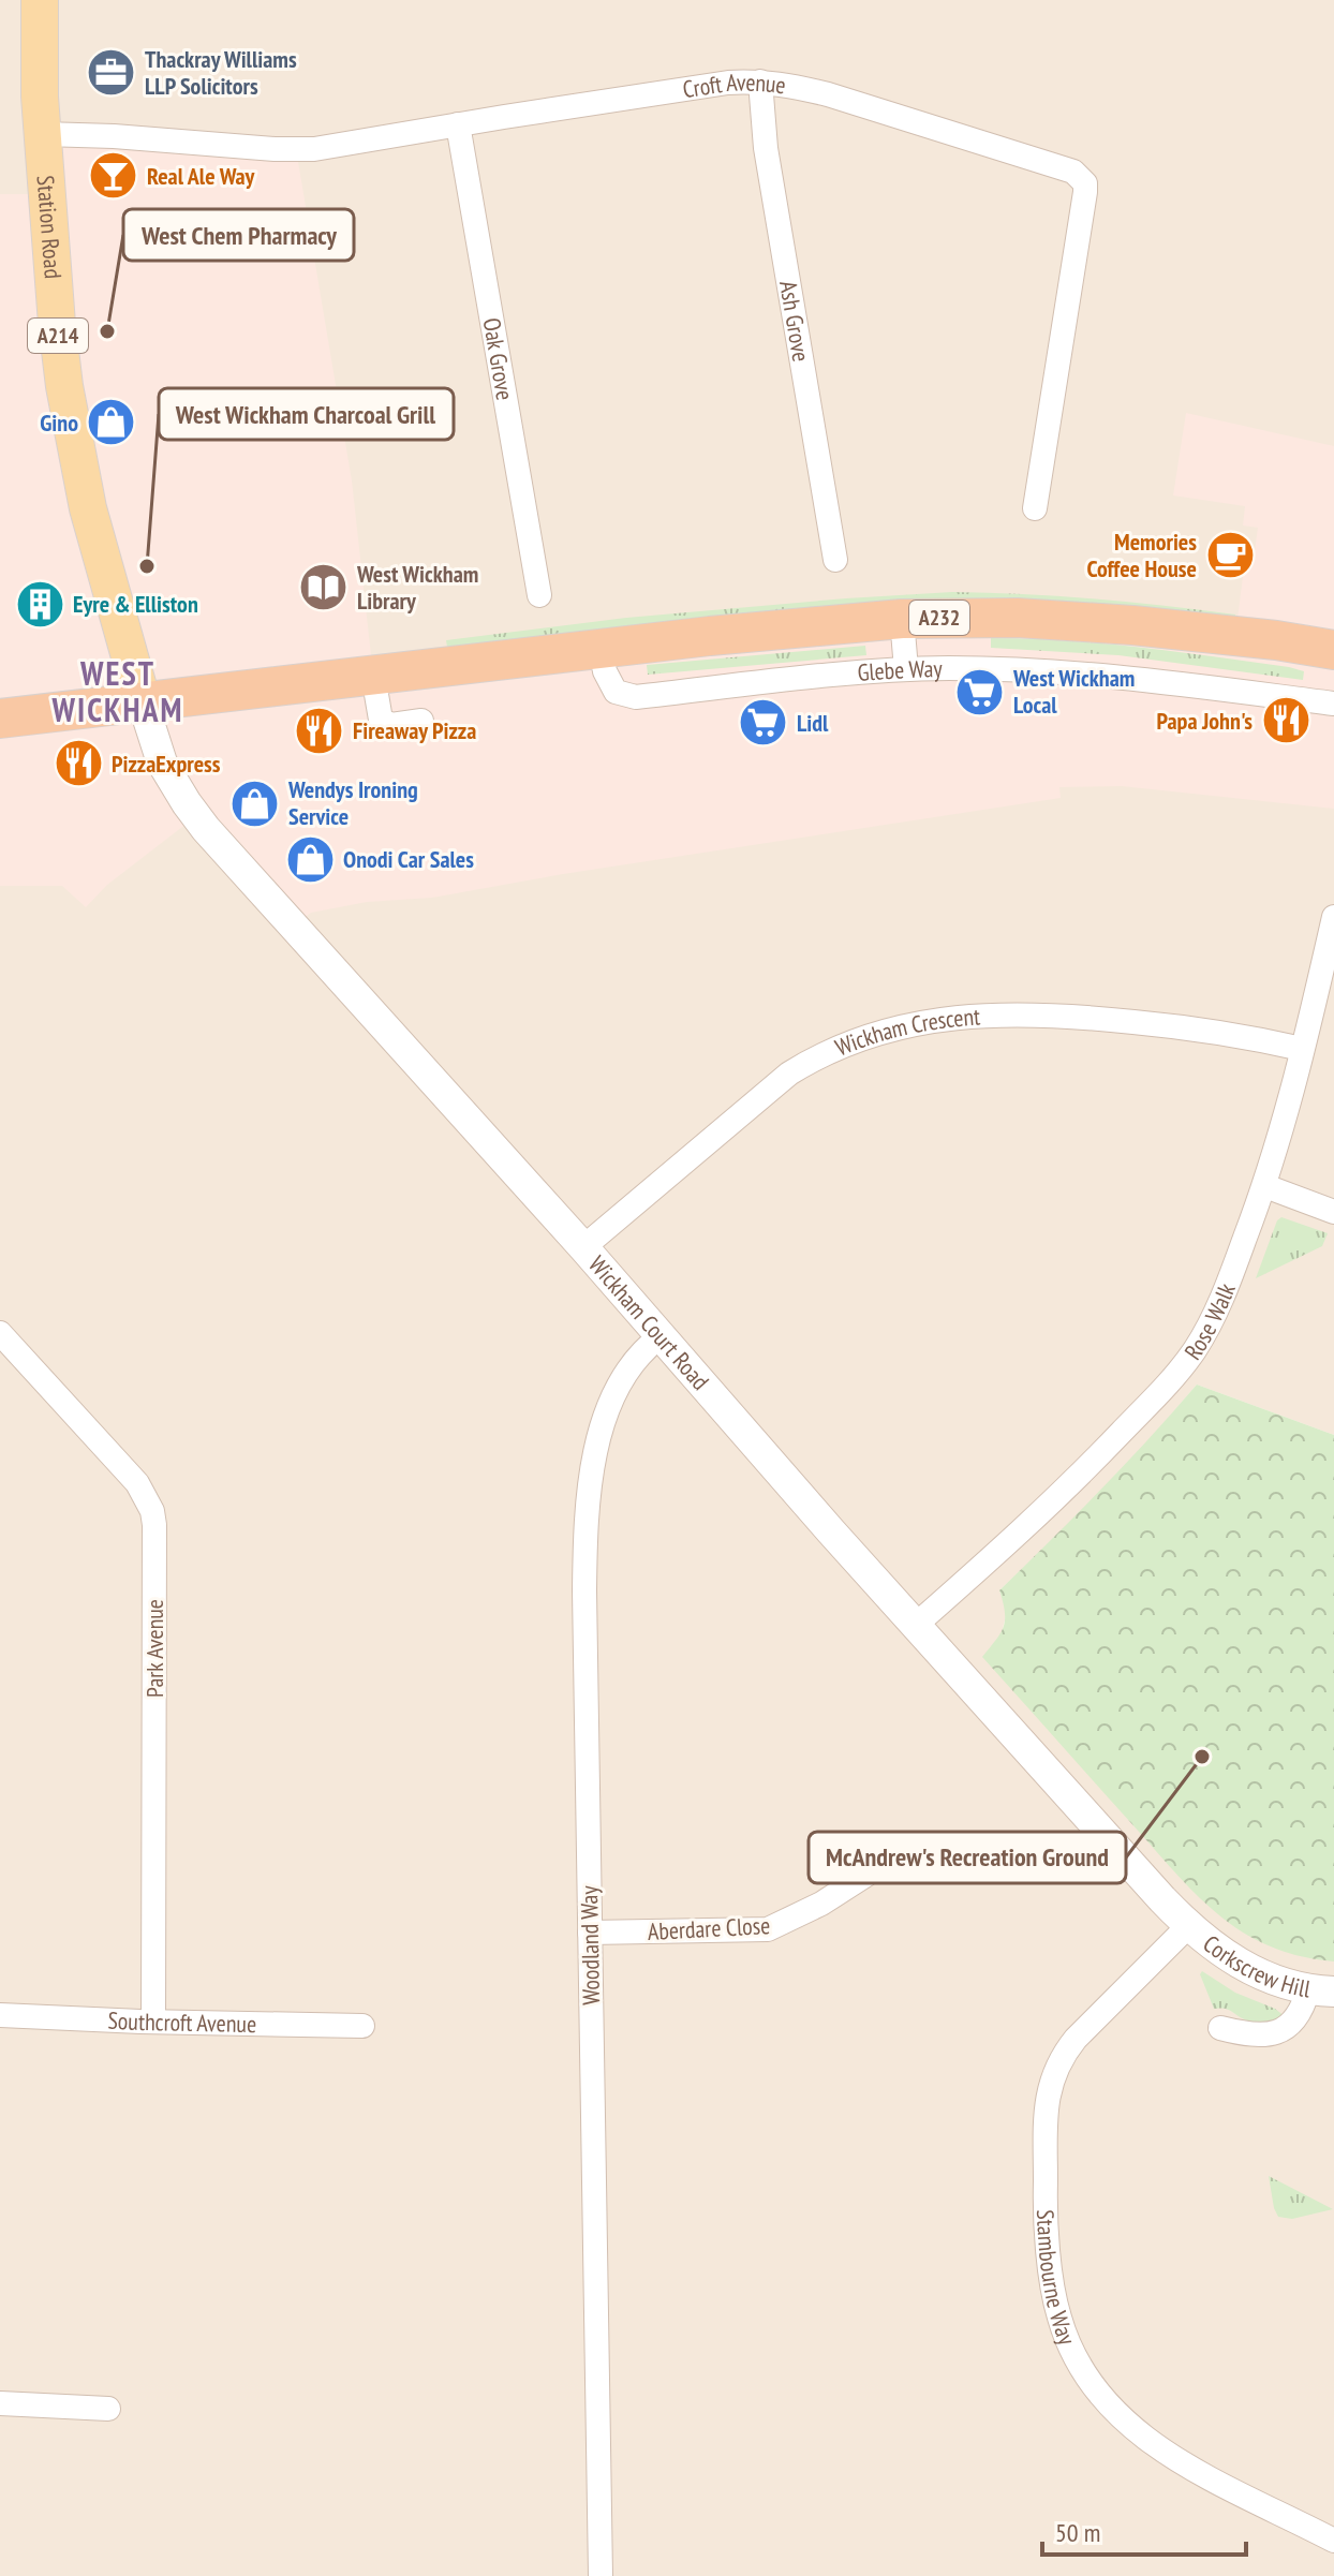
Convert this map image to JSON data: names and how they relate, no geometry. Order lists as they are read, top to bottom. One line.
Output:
{"streets":{"highway":["A232"],"main road":["Station Road","A214"],"street":["Croft Avenue","Ash Grove","Oak Grove","Glebe Way","Wickham Crescent","Rose Walk","Wickham Court Road","Park Avenue","Aberdare Close","Woodland Way","Corkscrew Hill","Southcroft Avenue","Stambourne Way"]},"crossings":[["Croft Avenue","Station Road"],["Croft Avenue","Ash Grove"],["Croft Avenue","Oak Grove"],["Station Road","A232"],["Station Road","Wickham Court Road"],["A232","Glebe Way"],["A232","Wickham Court Road"],["Wickham Crescent","Rose Walk"],["Wickham Crescent","Wickham Court Road"],["Rose Walk","Wickham Court Road"],["Wickham Court Road","Woodland Way"],["Wickham Court Road","Corkscrew Hill"],["Wickham Court Road","Stambourne Way"],["Park Avenue","Southcroft Avenue"],["Aberdare Close","Woodland Way"],["Corkscrew Hill","Stambourne Way"]],"districts":["WEST WICKHAM"],"places":{"office":["Thackray Williams LLP Solicitors"],"bar":["Real Ale Way"],"other":["West Chem Pharmacy","West Wickham Charcoal Grill","McAndrew's Recreation Ground"],"shop":["Gino","Wendys Ironing Service","Onodi Car Sales"],"cafe":["Memories Coffee House"],"library":["West Wickham Library"],"building":["Eyre & Elliston"],"supermarket":["West Wickham Local","Lidl"],"restaurant":["Papa John's","Fireaway Pizza","PizzaExpress"]},"scale_bar":"50 m"}
